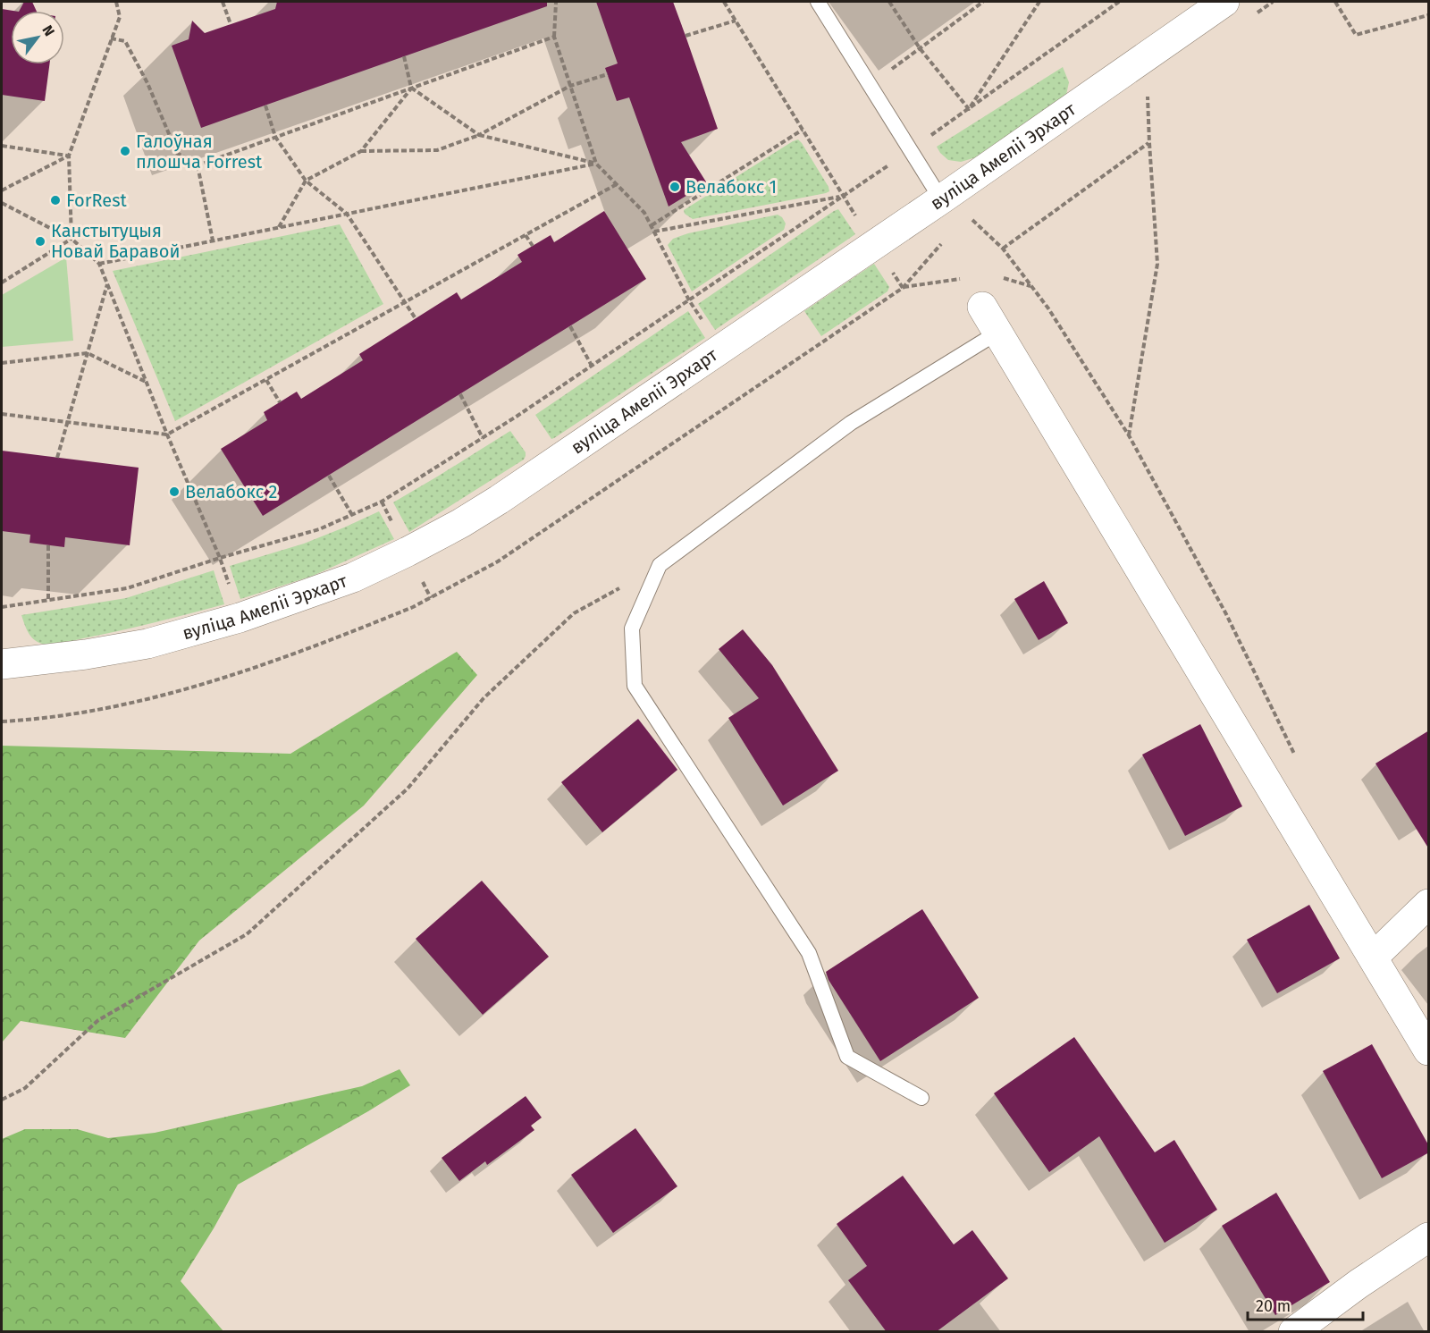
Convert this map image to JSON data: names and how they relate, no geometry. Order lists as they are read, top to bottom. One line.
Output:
{"streets":{"street":["вуліца Амеліі Эрхарт"]},"places":["Галоўная плошча Forrest","Велабокс 1","ForRest","Канстытуцыя Новай Баравой","Велабокс 2"],"scale_bar":"20 m","north":"top right"}
